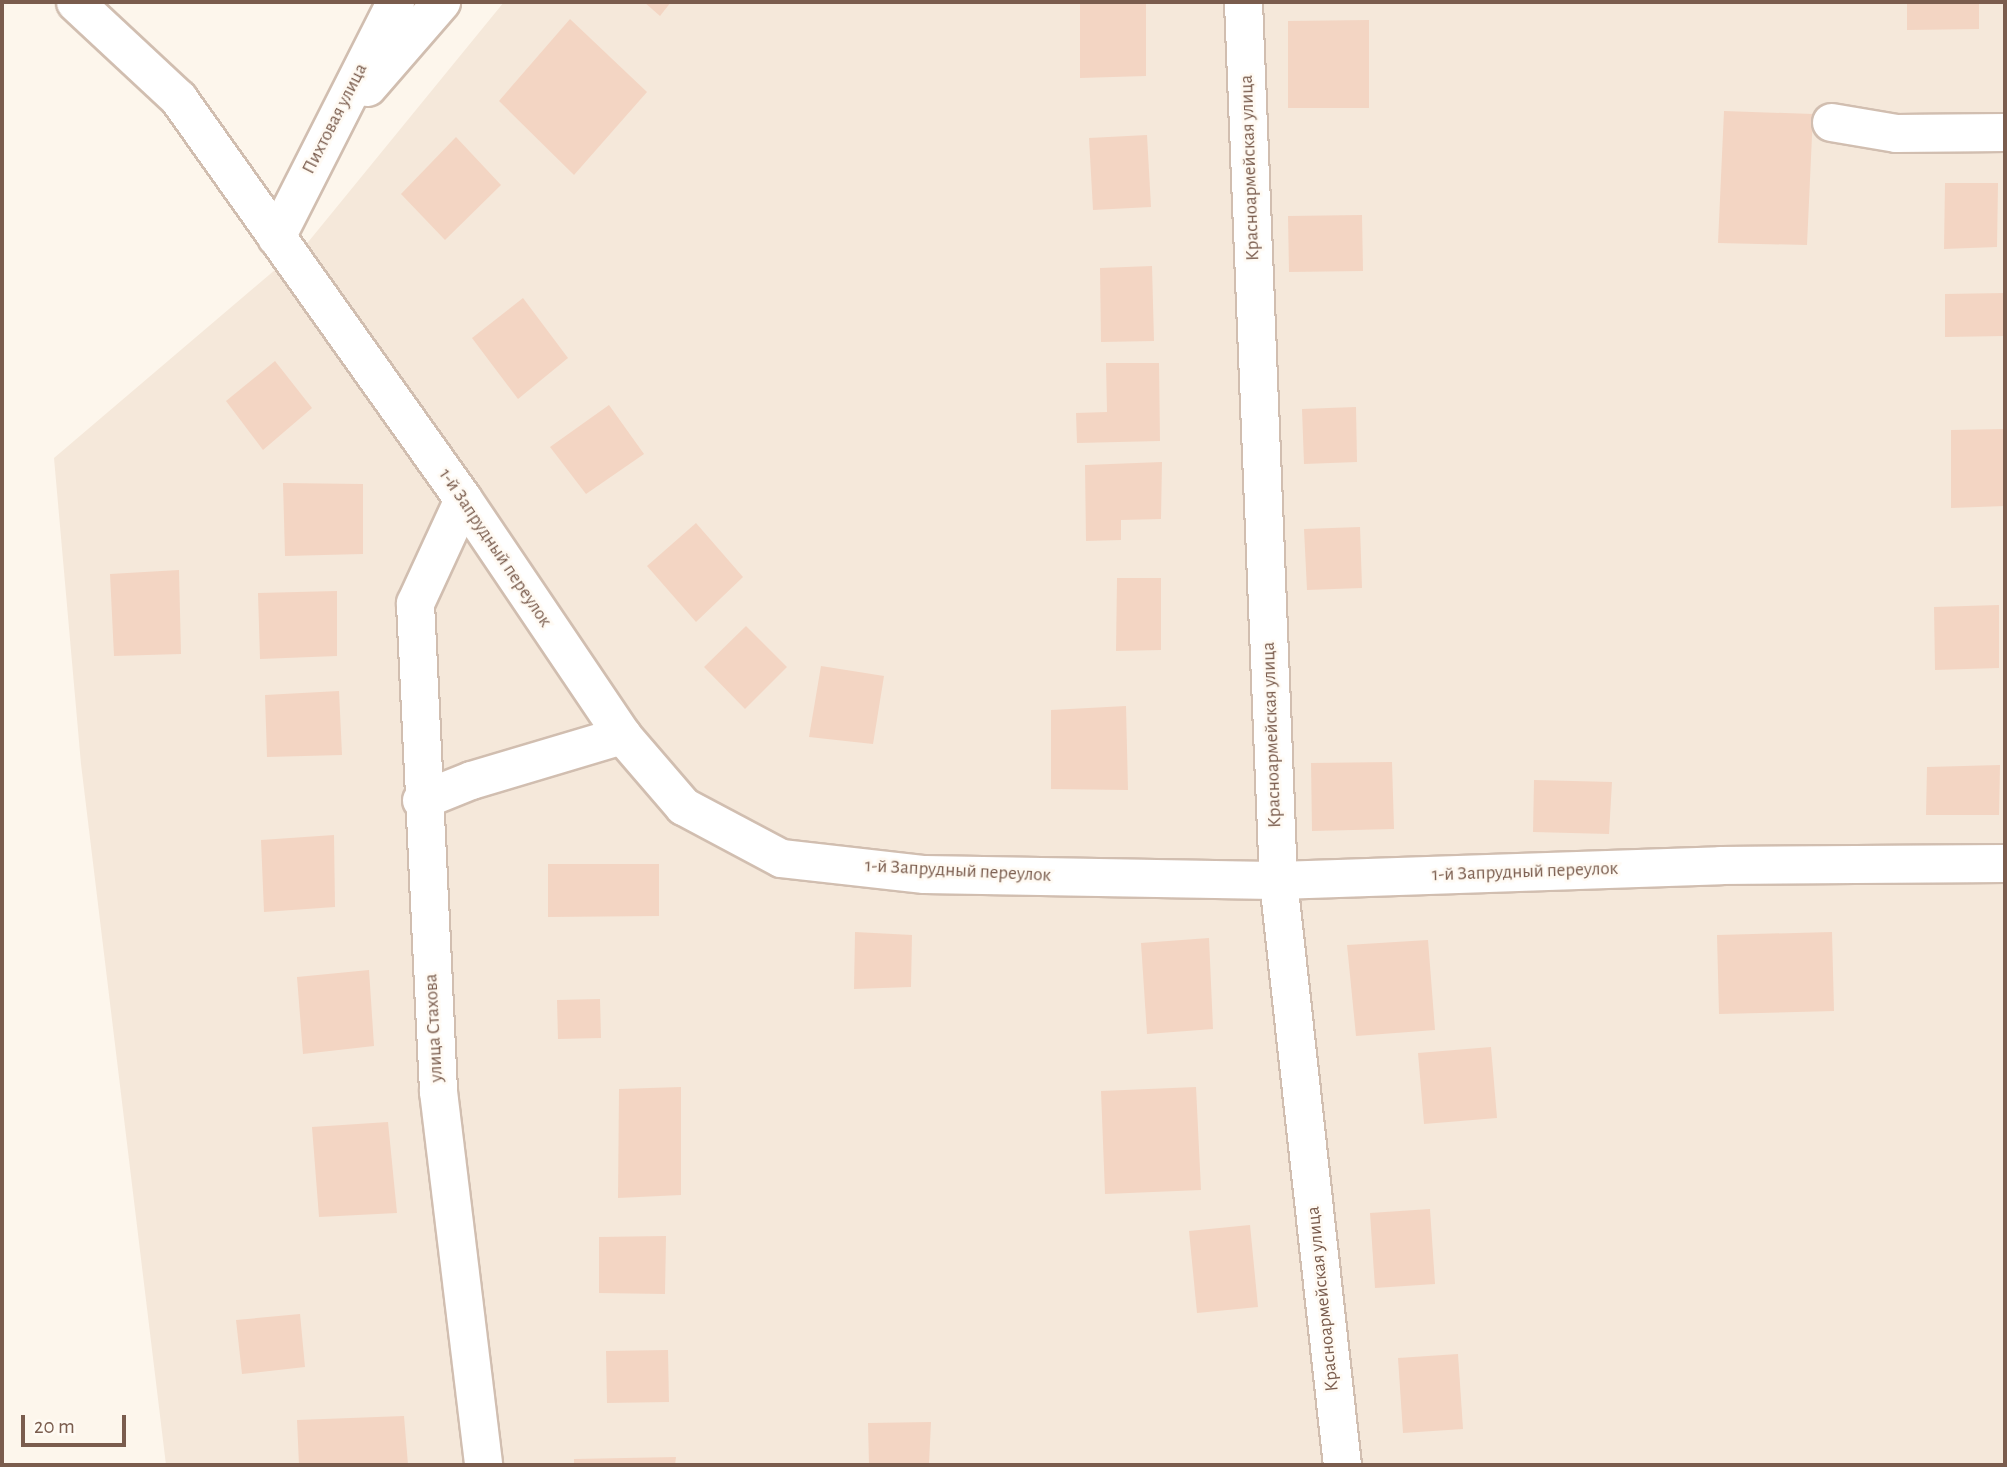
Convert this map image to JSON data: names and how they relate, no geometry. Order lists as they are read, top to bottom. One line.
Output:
{"streets":{"street":["Пихтовая улица","Красноармейская улица","1-й Запрудный переулок","улица Стахова"]},"crossings":[["Пихтовая улица","1-й Запрудный переулок"],["Красноармейская улица","1-й Запрудный переулок"],["1-й Запрудный переулок","улица Стахова"]],"scale_bar":"20 m"}
